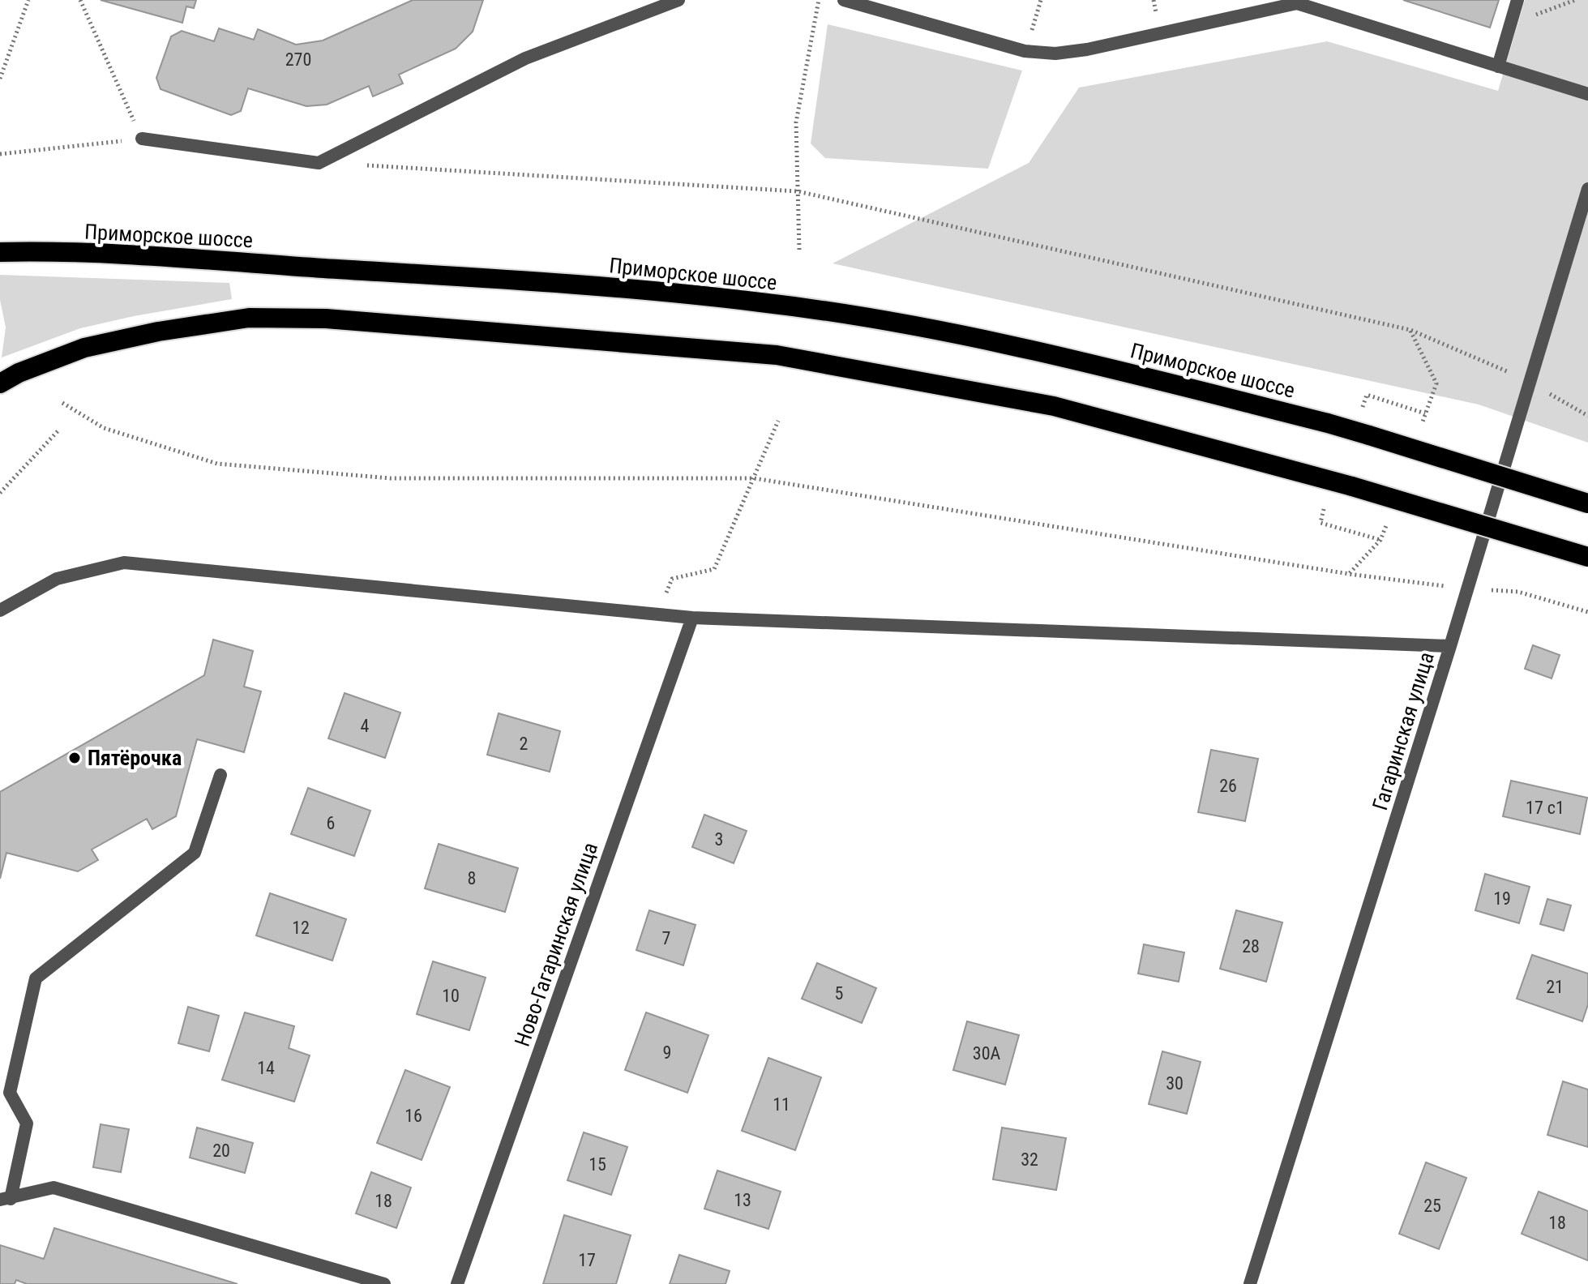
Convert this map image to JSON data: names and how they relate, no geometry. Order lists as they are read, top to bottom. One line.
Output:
{"streets":{"highway":["Приморское шоссе"],"street":["Гагаринская улица","Ново-Гагаринская улица"]},"places":["Пятёрочка"],"house_numbers":["270","4","2","26","17 с1","6","3","8","19","12","7","28","21","5","10","9","30А","14","30","11","16","20","32","15","13","18","25","18","17"]}
